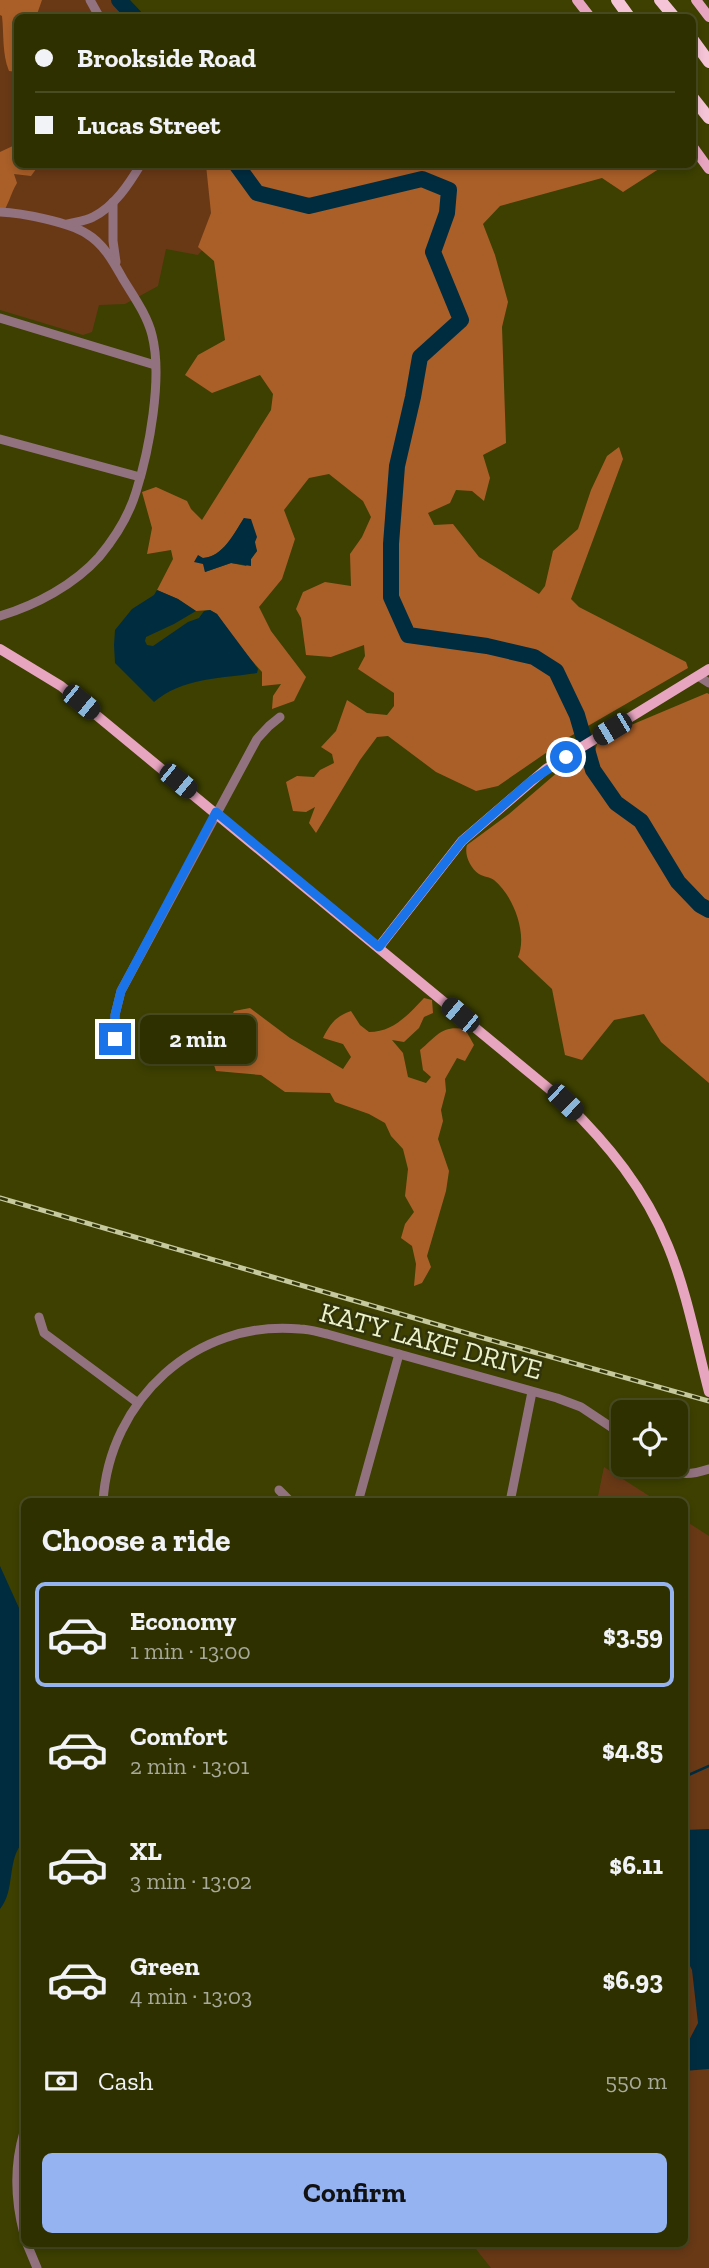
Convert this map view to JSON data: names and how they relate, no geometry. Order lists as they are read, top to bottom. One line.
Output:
{"streets":{"street":["KATY LAKE DRIVE"]},"page":{"banner":["Brookside Road","Lucas Street"],"bubble":"2 min","heading":"Choose a ride","list":[{"name":"Economy","note":"1 min · 13:00","value":"$3.59"},{"name":"Comfort","note":"2 min · 13:01","value":"$4.85"},{"name":"XL","note":"3 min · 13:02","value":"$6.11"},{"name":"Green","note":"4 min · 13:03","value":"$6.93"}],"pay":["Cash","550 m"],"buttons":"Confirm"}}
